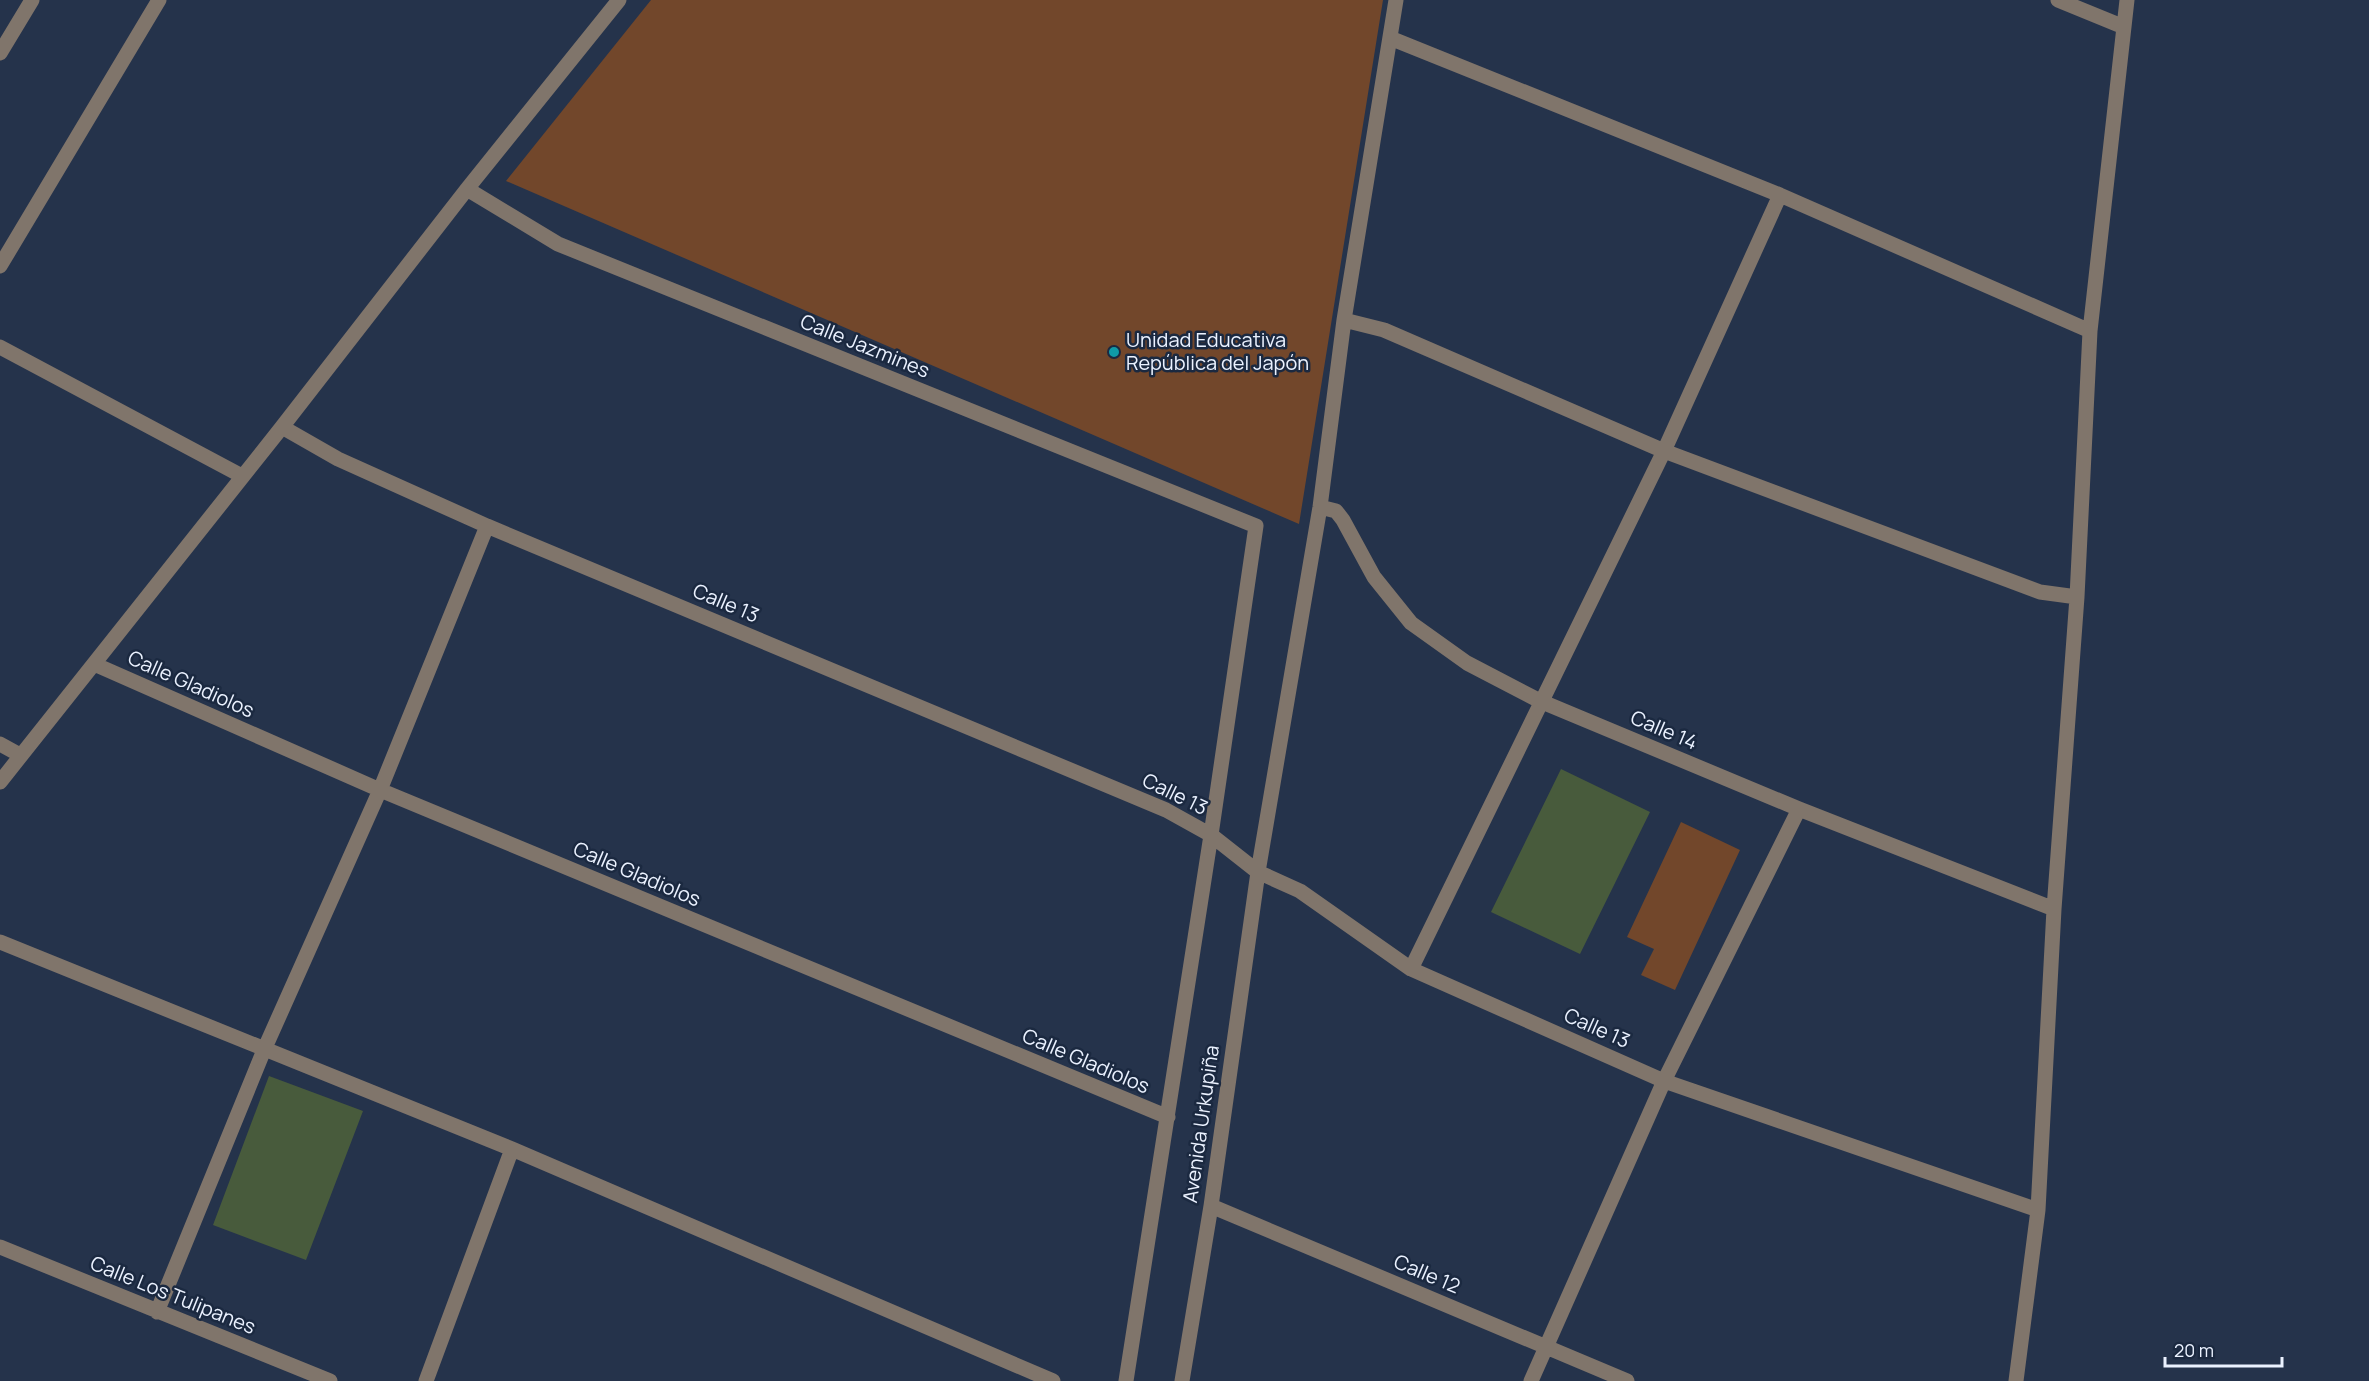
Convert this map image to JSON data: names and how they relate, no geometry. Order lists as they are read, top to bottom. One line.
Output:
{"streets":{"street":["Calle Jazmines","Calle 13","Calle Gladiolos","Calle 14","Avenida Urkupiña","Calle 12","Calle Los Tulipanes"]},"crossings":[["Calle Jazmines","Calle 13"],["Calle 13","Avenida Urkupiña"],["Calle 14","Avenida Urkupiña"],["Avenida Urkupiña","Calle 12"]],"places":["Unidad Educativa República del Japón"],"scale_bar":"20 m"}
